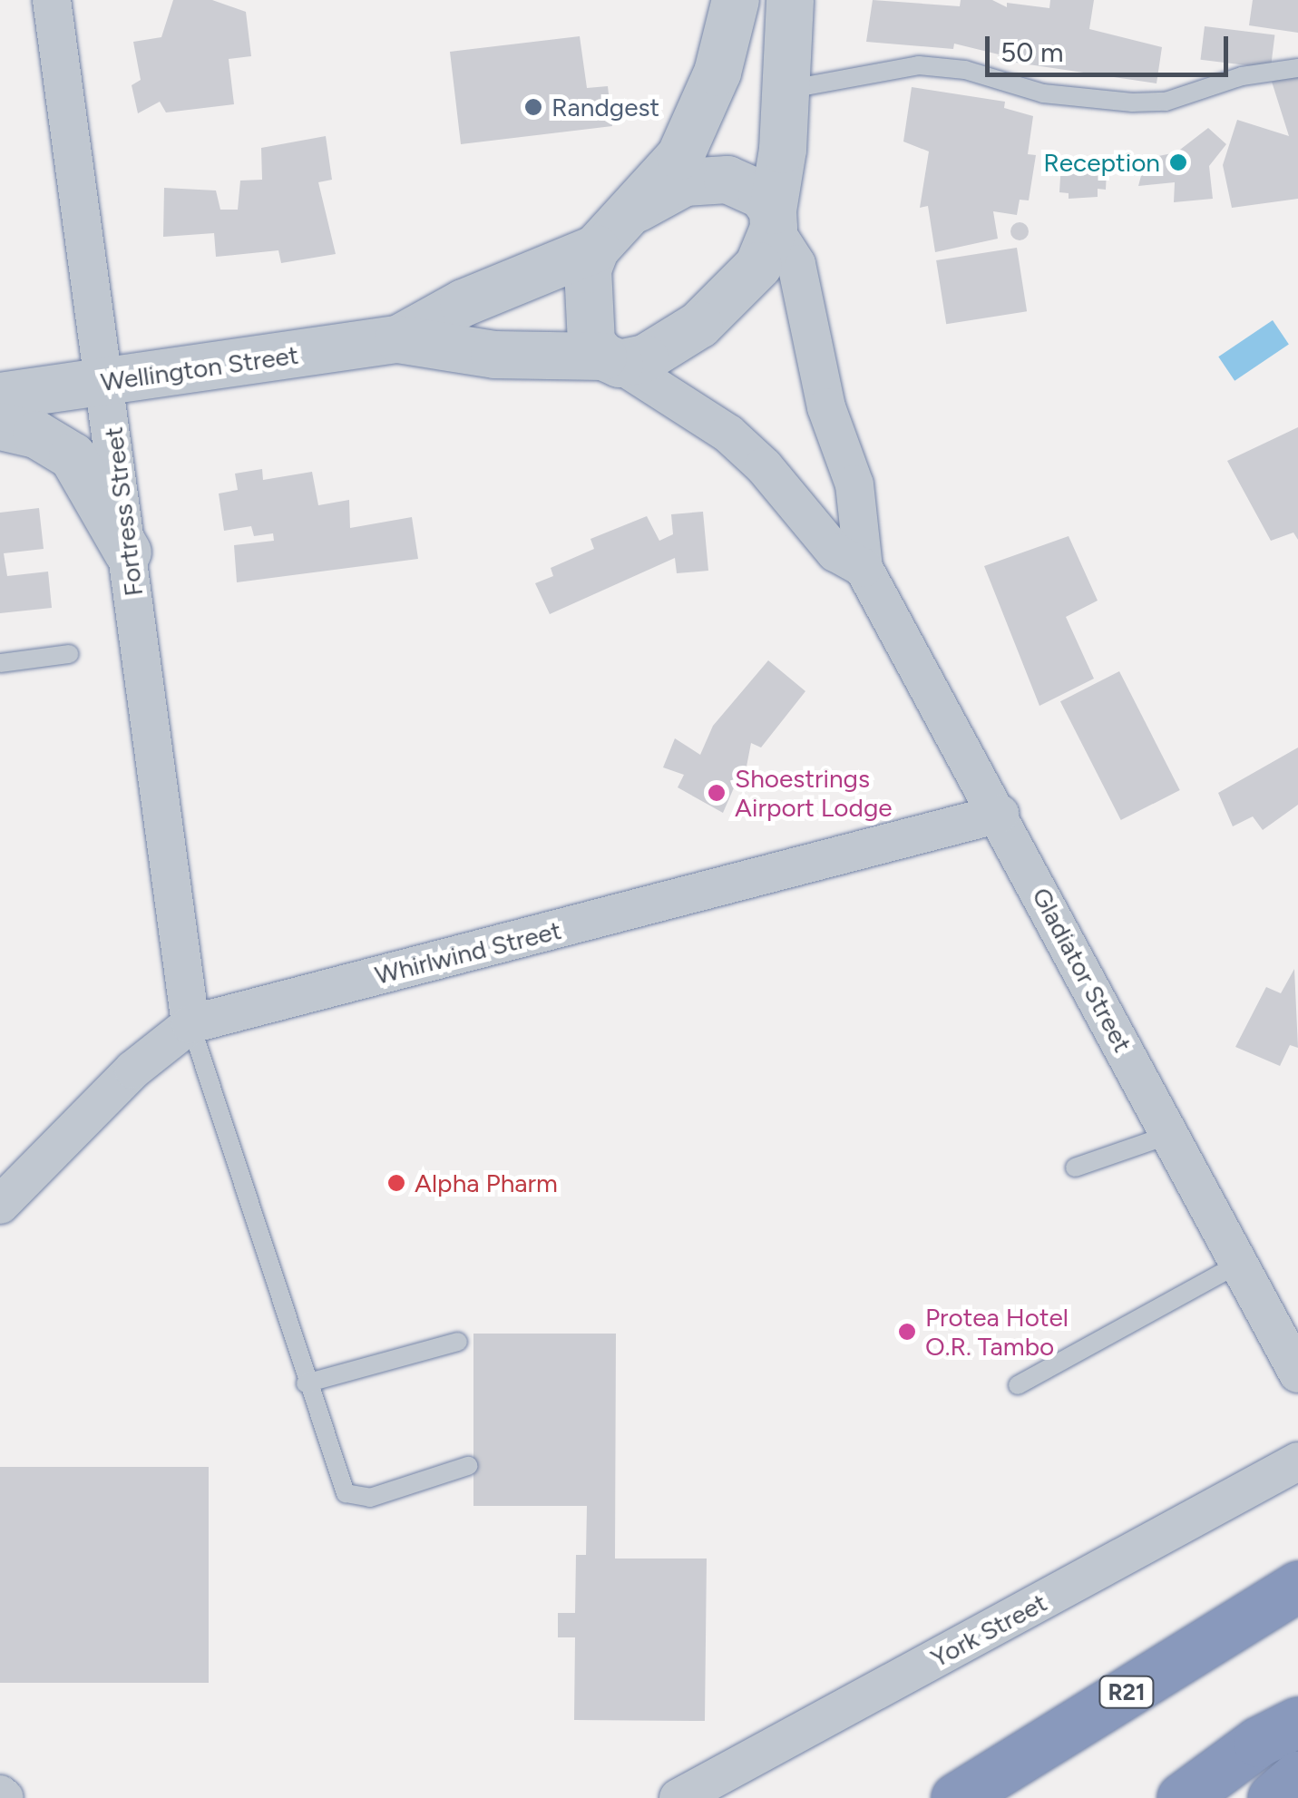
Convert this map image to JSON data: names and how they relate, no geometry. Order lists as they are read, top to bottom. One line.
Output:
{"streets":{"highway":["R21"],"street":["Wellington Street","Fortress Street","Whirlwind Street","Gladiator Street","York Street"]},"crossings":[["Wellington Street","Fortress Street"],["Wellington Street","Gladiator Street"],["Fortress Street","Whirlwind Street"],["Whirlwind Street","Gladiator Street"]],"places":["Randgest","Reception","Shoestrings Airport Lodge","Alpha Pharm","Protea Hotel O.R. Tambo"],"scale_bar":"50 m"}
